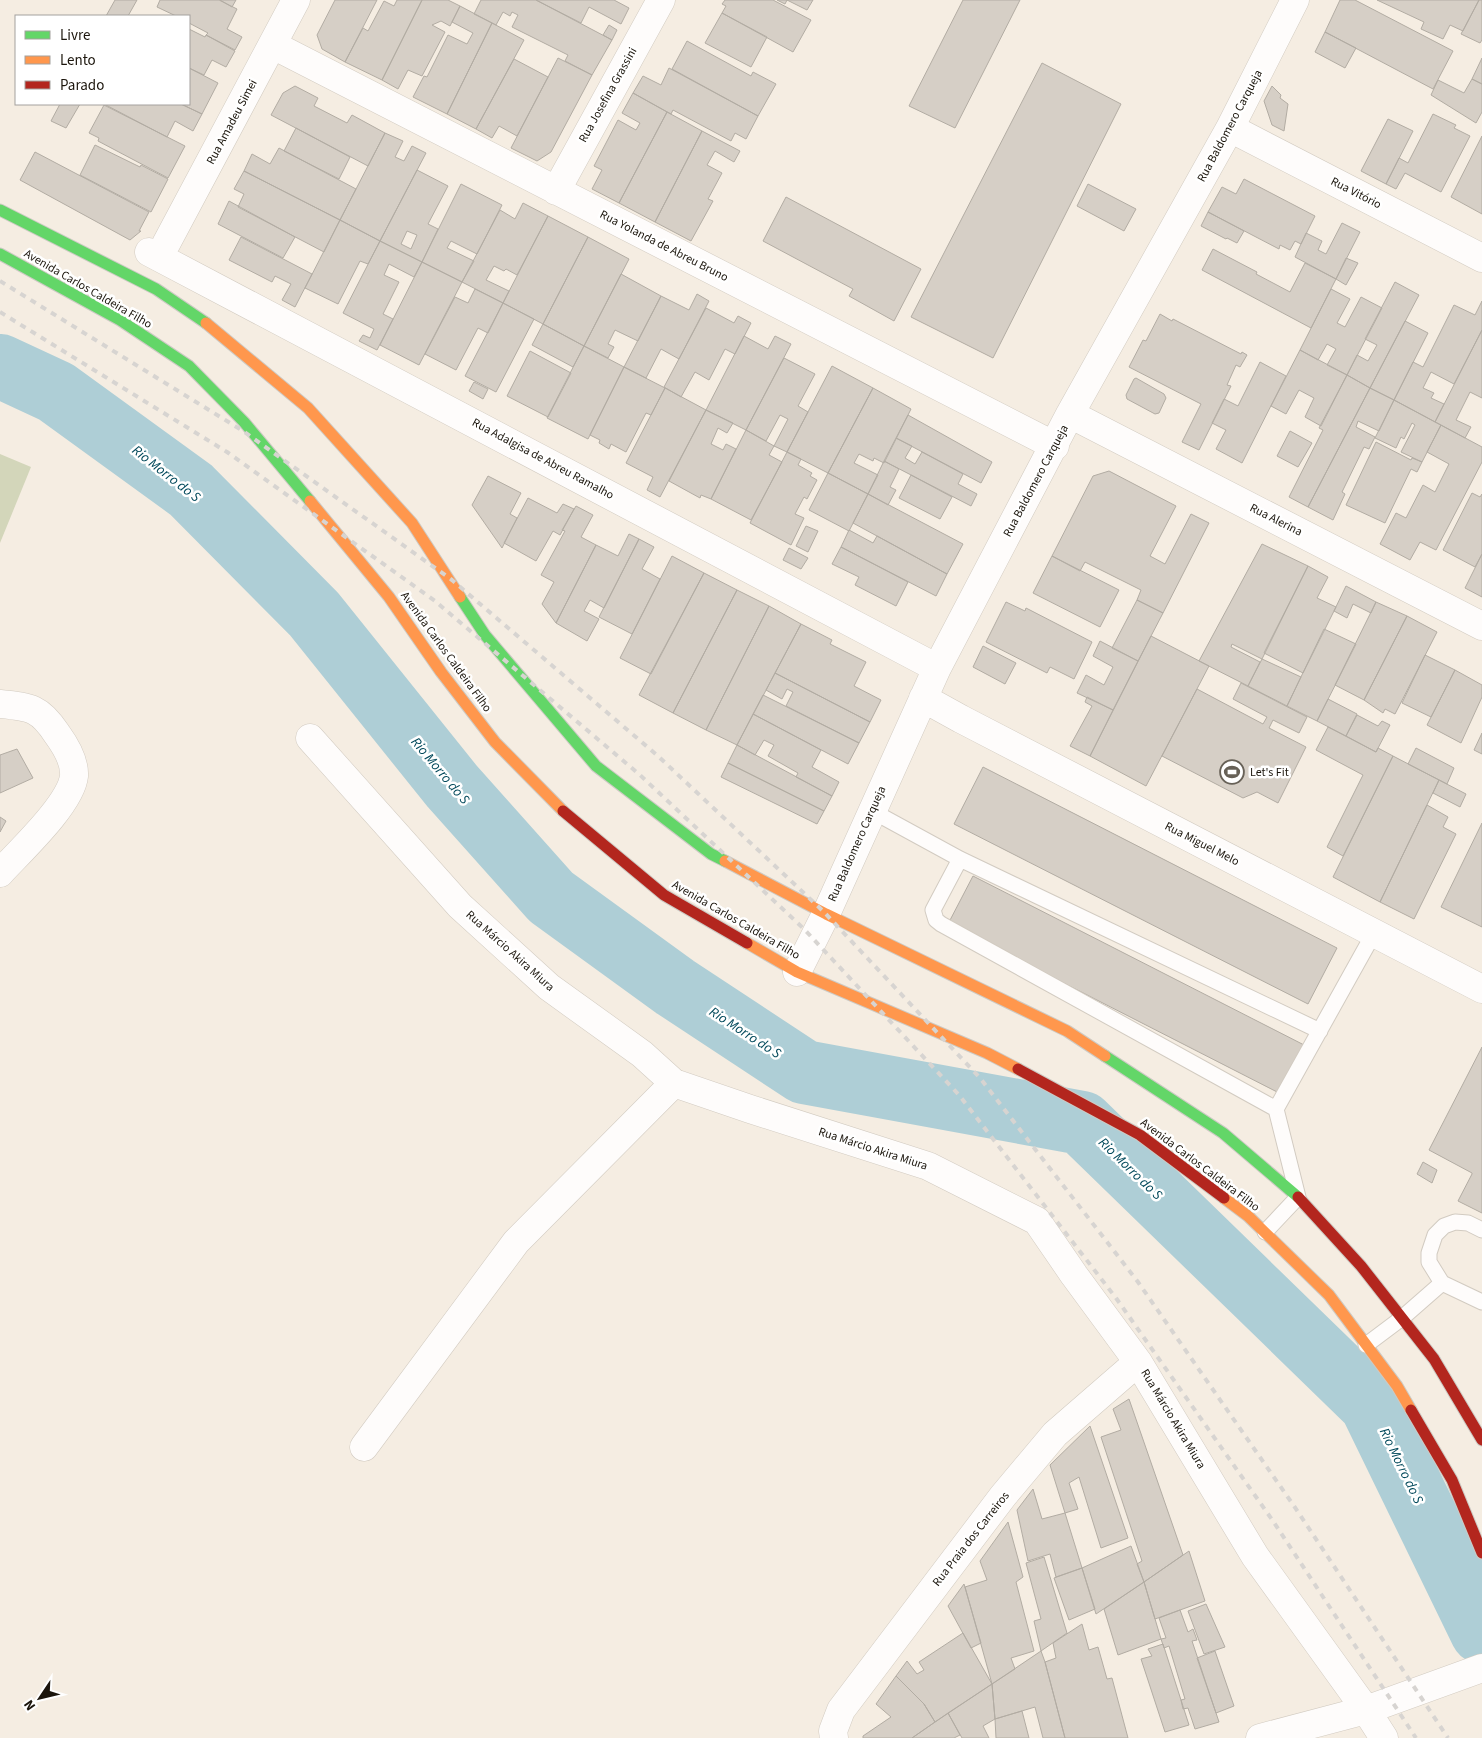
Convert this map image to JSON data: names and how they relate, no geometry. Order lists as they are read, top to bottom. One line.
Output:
{"streets":{"main road":["Avenida Carlos Caldeira Filho"],"street":["Rua Josefina Grassini","Rua Amadeu Simei","Rua Baldomero Carqueja","Rua Vitório","Rua Yolanda de Abreu Bruno","Rua Adalgisa de Abreu Ramalho","Rua Alerina","Rua Miguel Melo","Rua Márcio Akira Miura","Rua Praia dos Carreiros"]},"crossings":[["Rua Josefina Grassini","Rua Yolanda de Abreu Bruno"],["Rua Amadeu Simei","Rua Yolanda de Abreu Bruno"],["Rua Amadeu Simei","Rua Adalgisa de Abreu Ramalho"],["Rua Baldomero Carqueja","Rua Vitório"],["Rua Baldomero Carqueja","Rua Yolanda de Abreu Bruno"],["Rua Baldomero Carqueja","Avenida Carlos Caldeira Filho"],["Rua Baldomero Carqueja","Rua Adalgisa de Abreu Ramalho"],["Rua Baldomero Carqueja","Rua Alerina"],["Rua Baldomero Carqueja","Rua Miguel Melo"],["Rua Márcio Akira Miura","Rua Praia dos Carreiros"]],"water":["Rio Morro do S"],"places":{"sports":["Let's Fit"]},"legend":["Livre","Lento","Parado"],"north":"bottom left"}
